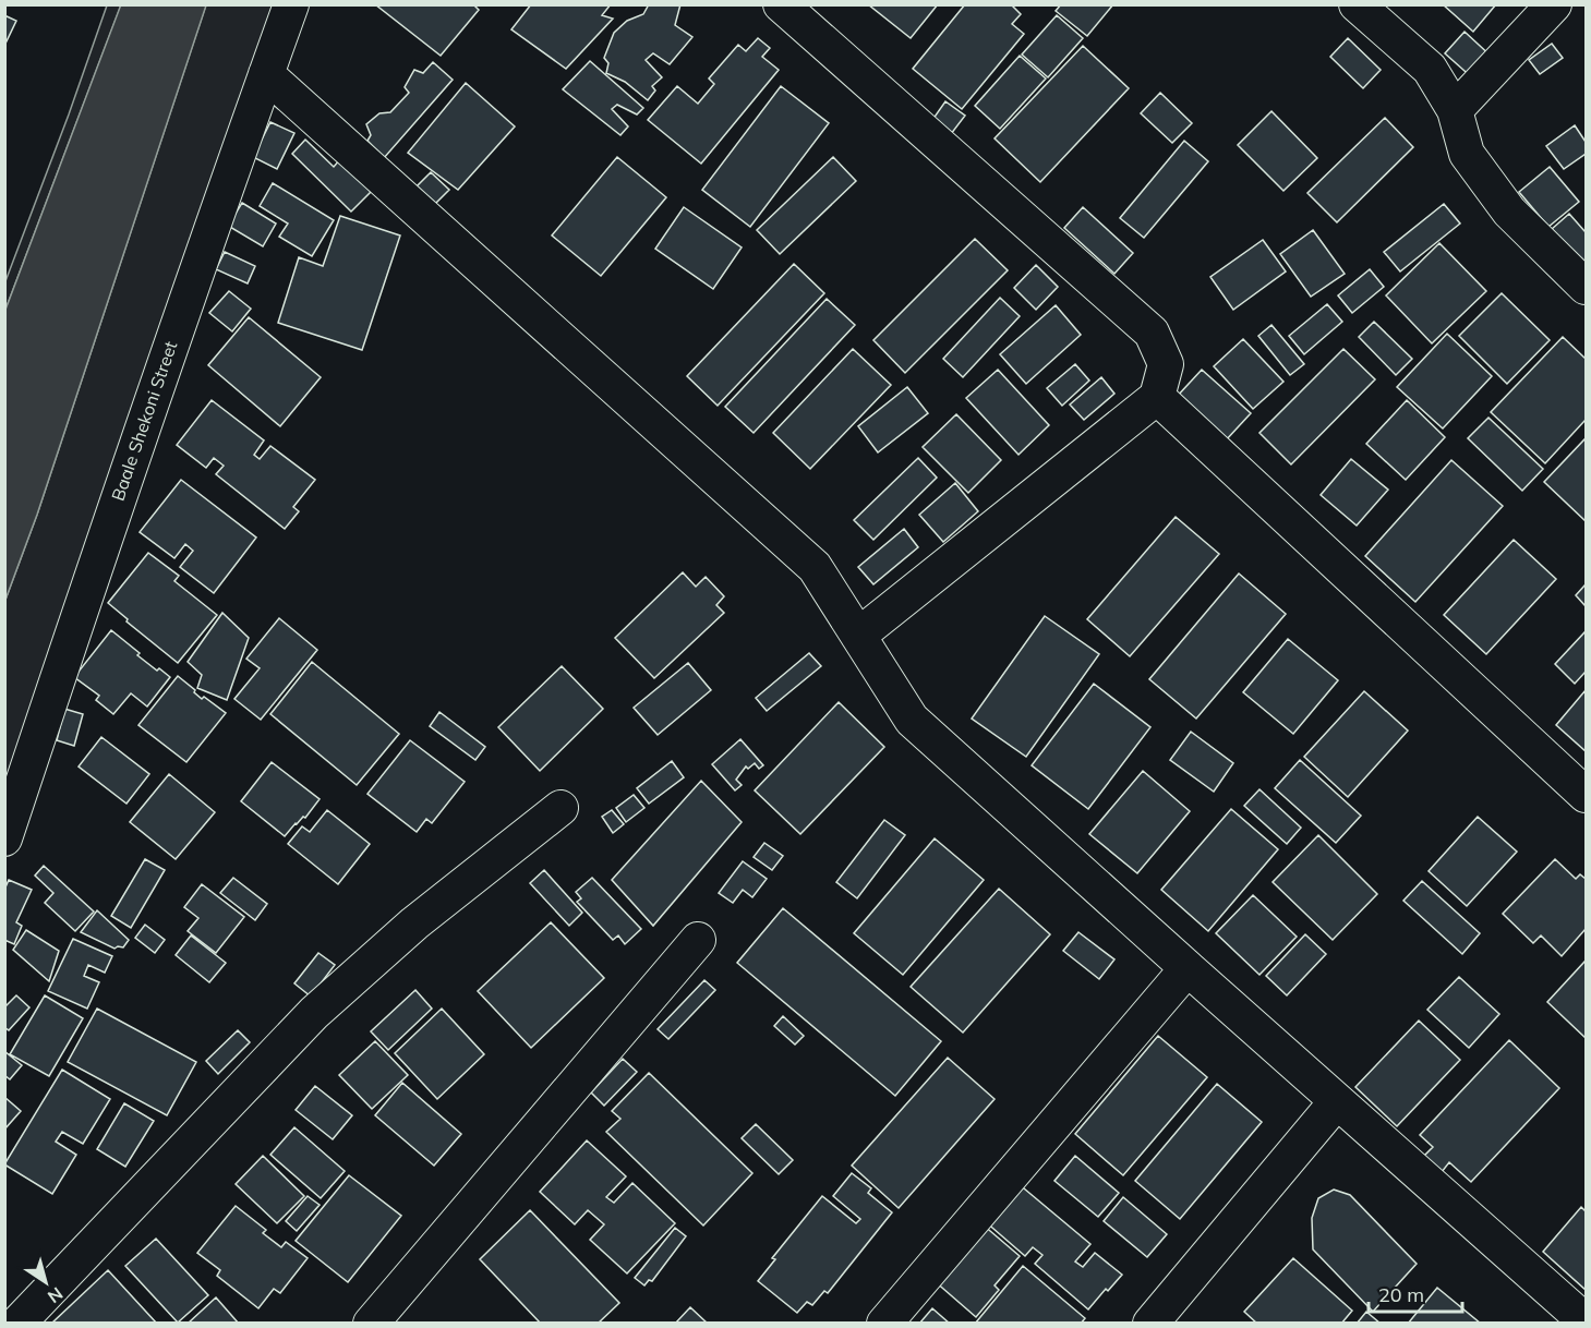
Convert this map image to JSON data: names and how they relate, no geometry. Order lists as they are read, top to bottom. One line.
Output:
{"streets":{"street":["Baale Shekoni Street"]},"scale_bar":"20 m","north":"bottom right"}
